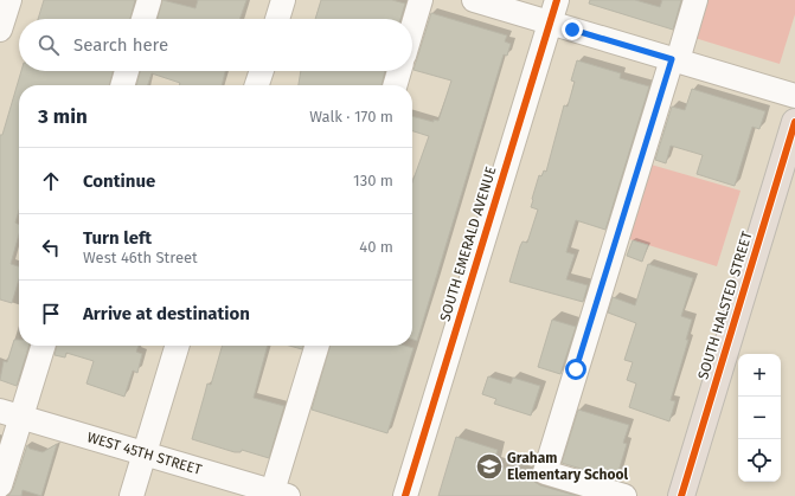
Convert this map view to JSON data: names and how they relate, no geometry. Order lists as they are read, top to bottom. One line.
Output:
{"streets":{"main road":["SOUTH HALSTED STREET"],"street":["SOUTH EMERALD AVENUE","WEST 45TH STREET"]},"places":{"school or university":["Graham Elementary School"]},"page":{"search":"Search here","heading":["3 min","Walk · 170 m"],"list":[["Continue","130 m"],["Turn left","West 46th Street","40 m"],"Arrive at destination"],"map_buttons":["+","−"]}}
